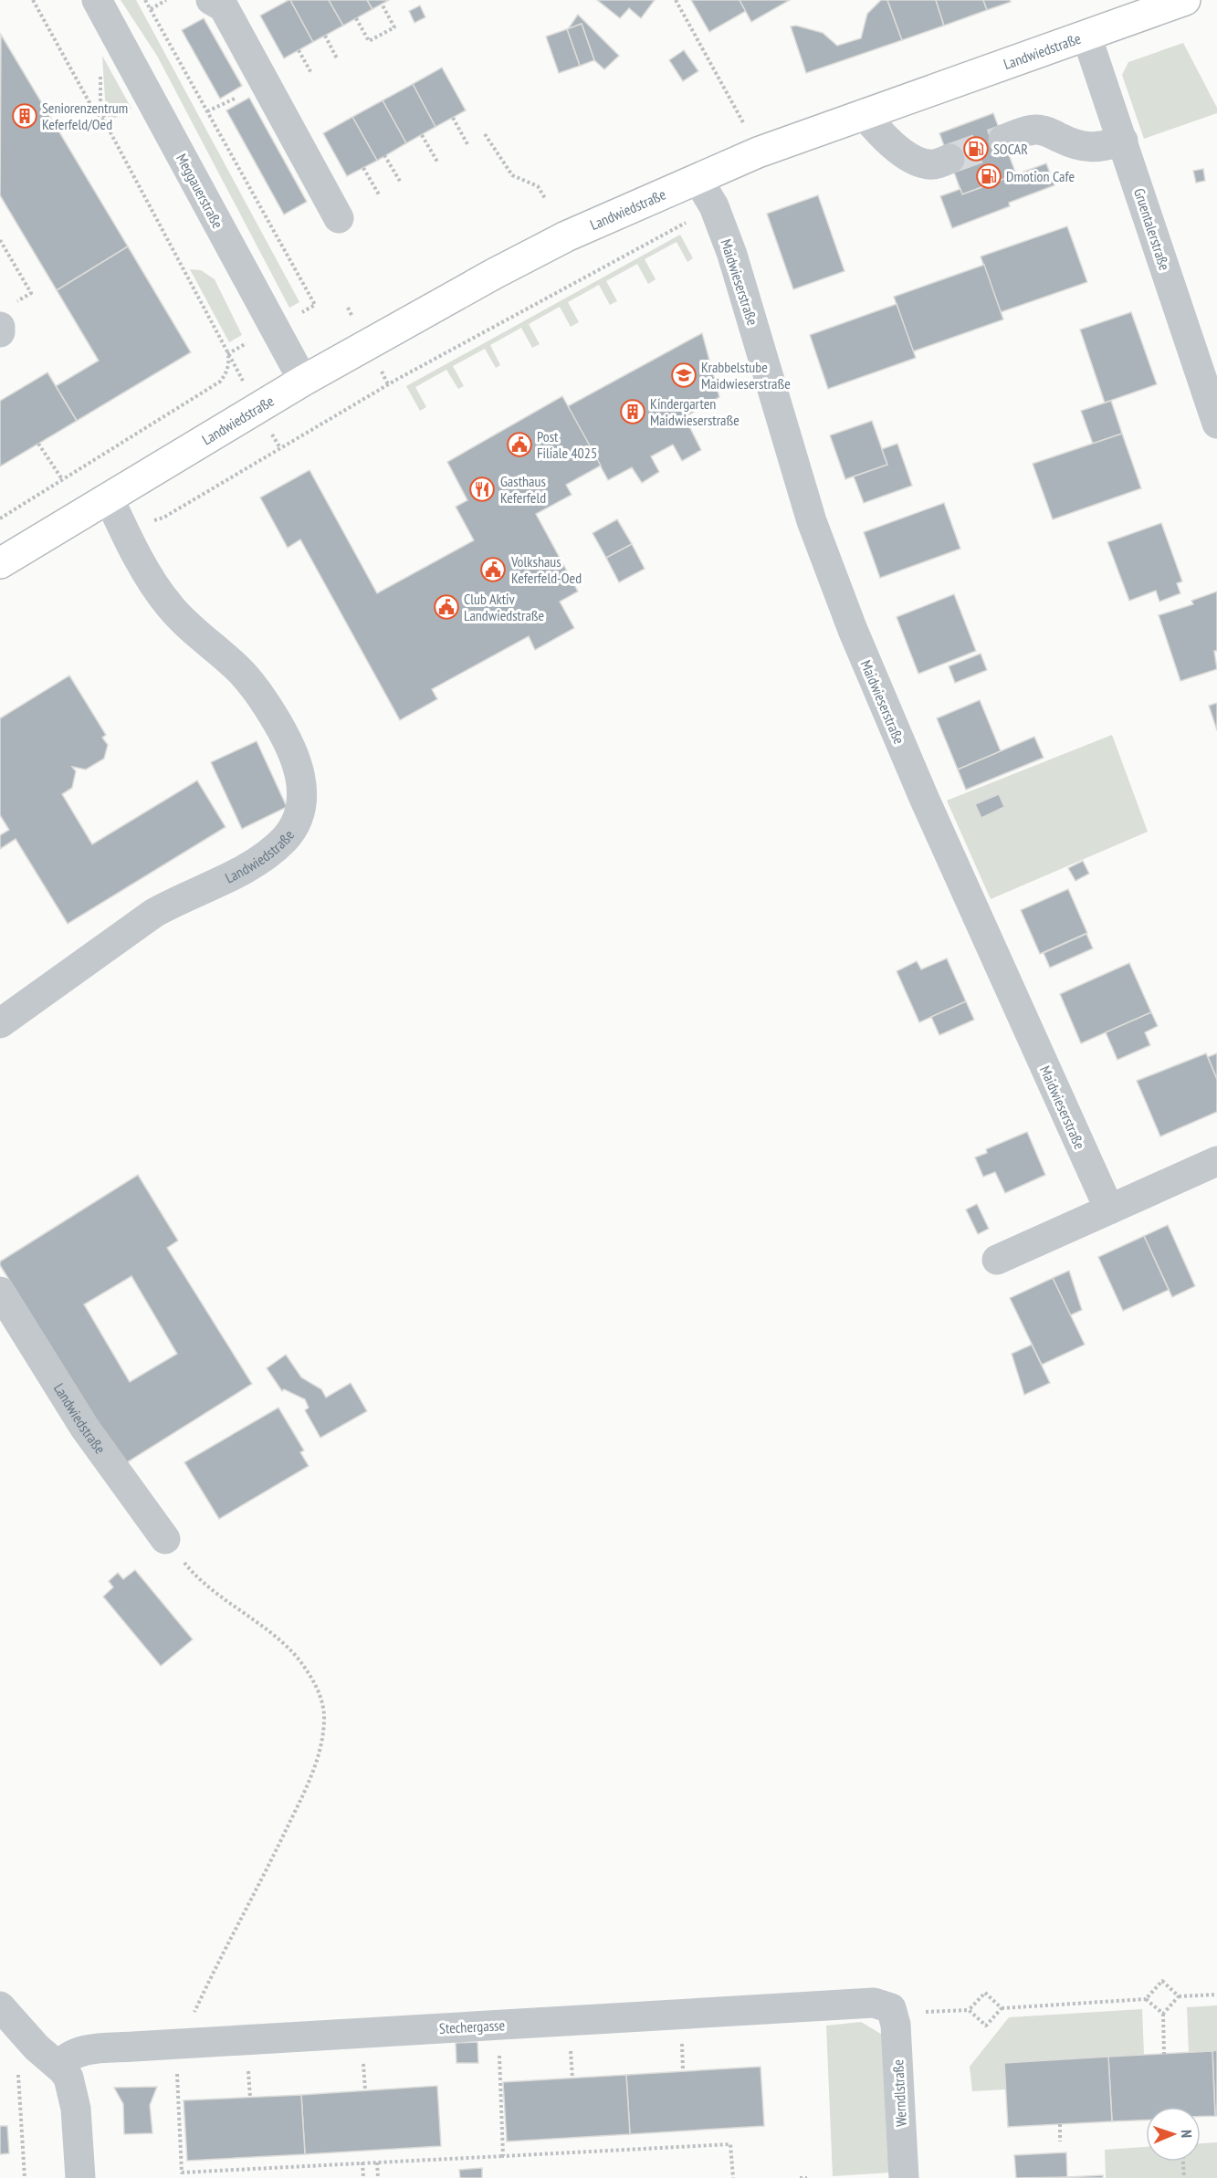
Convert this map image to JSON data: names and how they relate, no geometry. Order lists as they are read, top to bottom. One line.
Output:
{"streets":{"main road":["Landwiedstraße"],"street":["Meggauerstraße","Gruentalerstraße","Maidwieserstraße","Stechergasse","Werndlstraße"]},"crossings":[["Landwiedstraße","Meggauerstraße"],["Landwiedstraße","Gruentalerstraße"],["Landwiedstraße","Maidwieserstraße"],["Stechergasse","Werndlstraße"]],"places":{"building":["Seniorenzentrum Keferfeld/Oed","Kindergarten Maidwieserstraße"],"fuel station":["SOCAR","Dmotion Cafe"],"school or university":["Krabbelstube Maidwieserstraße"],"public building":["Post Filiale 4025","Volkshaus Keferfeld-Oed","Club Aktiv Landwiedstraße"],"restaurant":["Gasthaus Keferfeld"]},"north":"right"}
